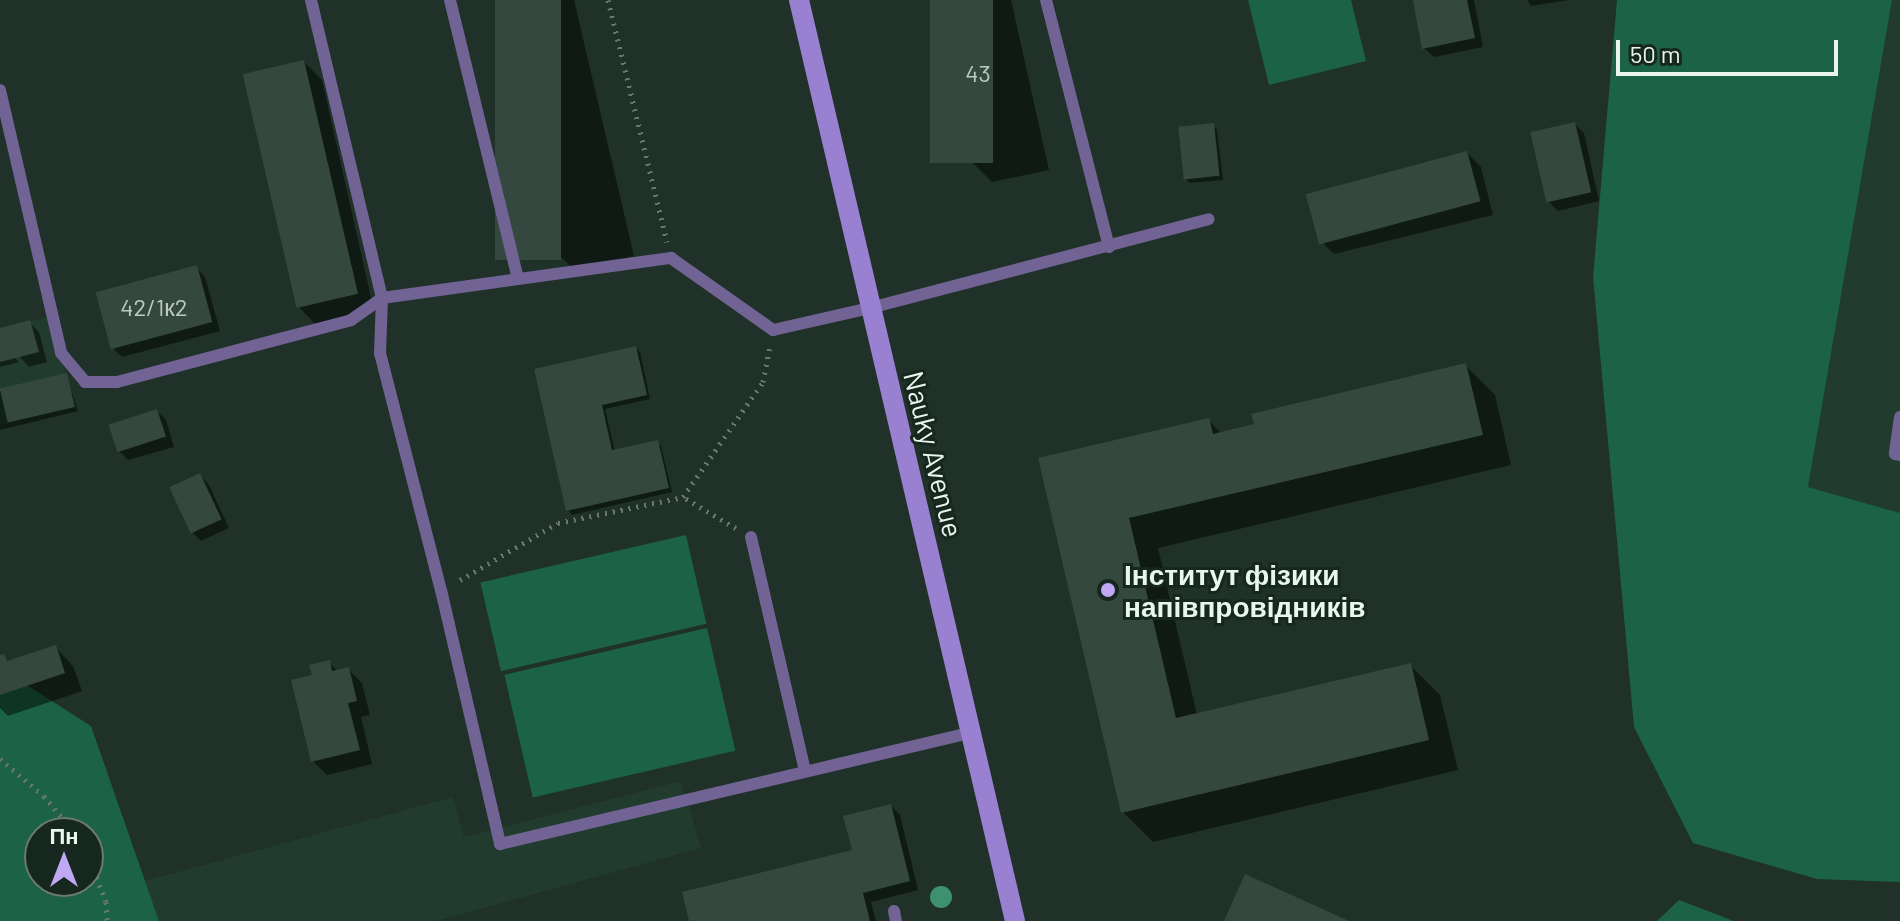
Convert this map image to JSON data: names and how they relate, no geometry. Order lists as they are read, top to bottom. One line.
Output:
{"streets":{"main road":["Nauky Avenue"]},"places":["Інститут фізики напівпровідників"],"house_numbers":["43","42/1к2"],"scale_bar":"50 m","north":"top"}
